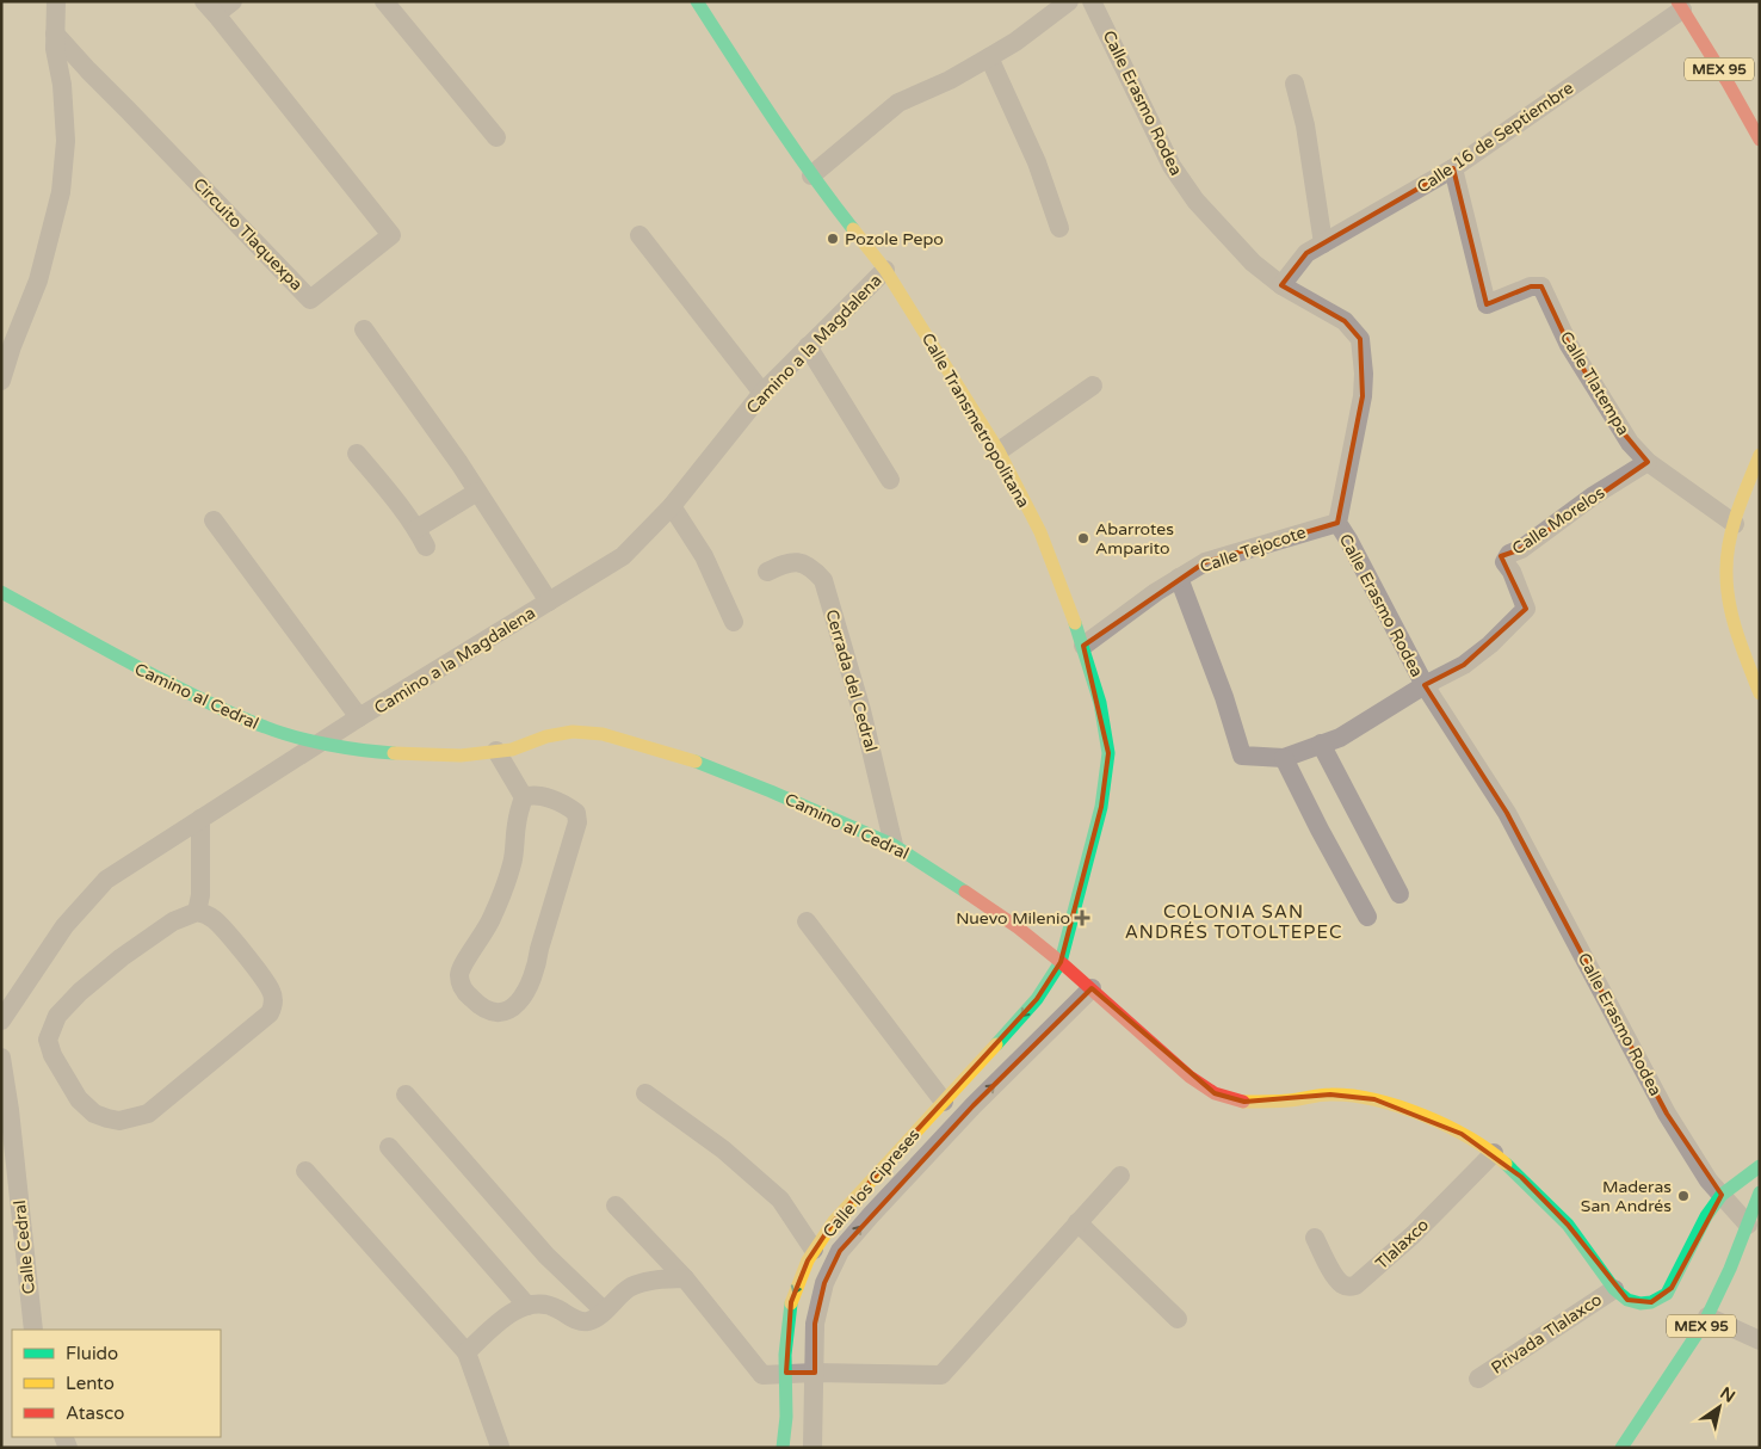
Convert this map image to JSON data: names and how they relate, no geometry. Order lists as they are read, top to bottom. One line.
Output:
{"streets":{"street":["MEX 95","Calle Erasmo Rodea","Calle 16 de Septiembre","Circuito Tlaquexpa","Camino a la Magdalena","Calle Tlatempa","Calle Transmetropolitana","Calle Morelos","Calle Tejocote","Cerrada del Cedral","Camino al Cedral","Calle los Cipreses","Tlalaxco","Calle Cedral","Privada Tlalaxco"]},"crossings":[["MEX 95","Calle Erasmo Rodea"],["MEX 95","Calle 16 de Septiembre"],["Calle Erasmo Rodea","Calle 16 de Septiembre"],["Calle Erasmo Rodea","Calle Morelos"],["Calle Erasmo Rodea","Calle Tejocote"],["Calle Erasmo Rodea","Camino al Cedral"],["Calle 16 de Septiembre","Calle Tlatempa"],["Camino a la Magdalena","Calle Transmetropolitana"],["Camino a la Magdalena","Camino al Cedral"],["Calle Tlatempa","Calle Morelos"],["Calle Transmetropolitana","Calle Tejocote"],["Calle Transmetropolitana","Camino al Cedral"],["Calle Transmetropolitana","Calle los Cipreses"],["Cerrada del Cedral","Camino al Cedral"],["Camino al Cedral","Calle los Cipreses"],["Camino al Cedral","Tlalaxco"],["Camino al Cedral","Privada Tlalaxco"]],"districts":["COLONIA SAN ANDRÉS TOTOLTEPEC"],"places":{"other":["Pozole Pepo","Abarrotes Amparito","Maderas San Andrés"],"health":["Nuevo Milenio"]},"legend":["Fluido","Lento","Atasco"],"north":"top right"}
